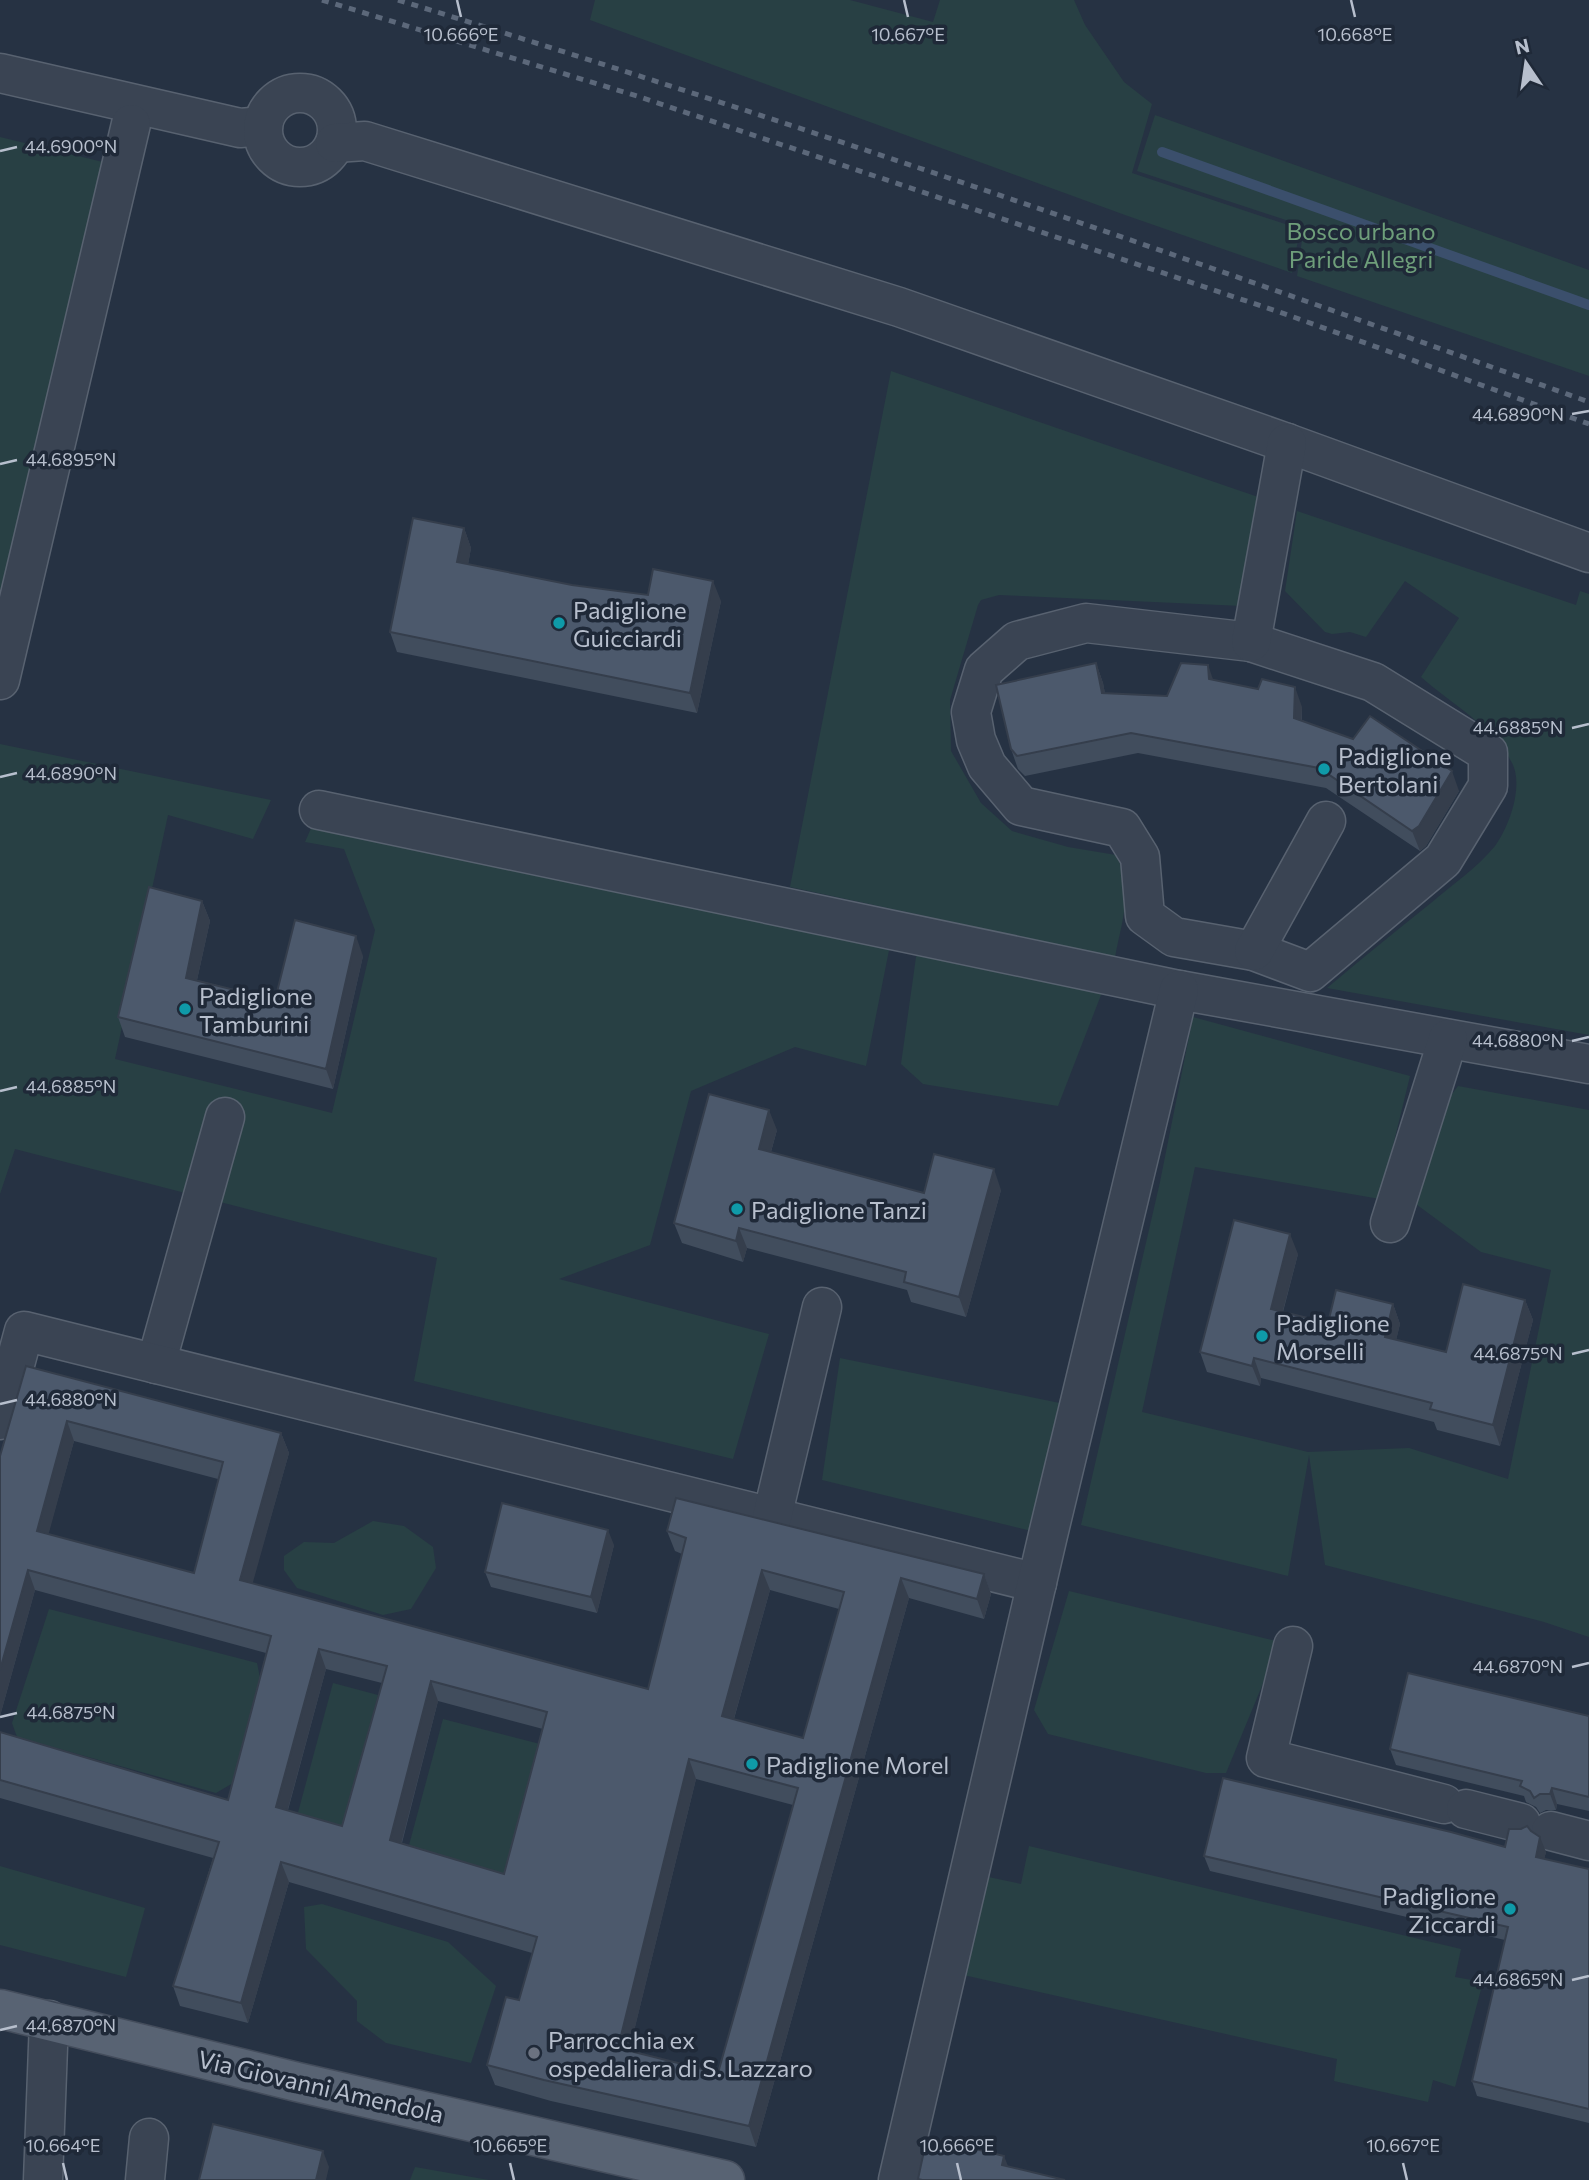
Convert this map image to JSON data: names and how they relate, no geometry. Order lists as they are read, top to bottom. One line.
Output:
{"streets":{"main road":["Via Giovanni Amendola"]},"parks":["Bosco urbano Paride Allegri"],"places":["Padiglione Guicciardi","Padiglione Bertolani","Padiglione Tamburini","Padiglione Tanzi","Padiglione Morselli","Padiglione Morel","Padiglione Ziccardi","Parrocchia ex ospedaliera di S. Lazzaro"],"north":"top","coordinates":["10.666°E","10.667°E","10.668°E","44.6900°N","44.6890°N","44.6895°N","44.6885°N","44.6880°N","44.6875°N","44.6870°N","44.6865°N","10.664°E","10.665°E"]}
